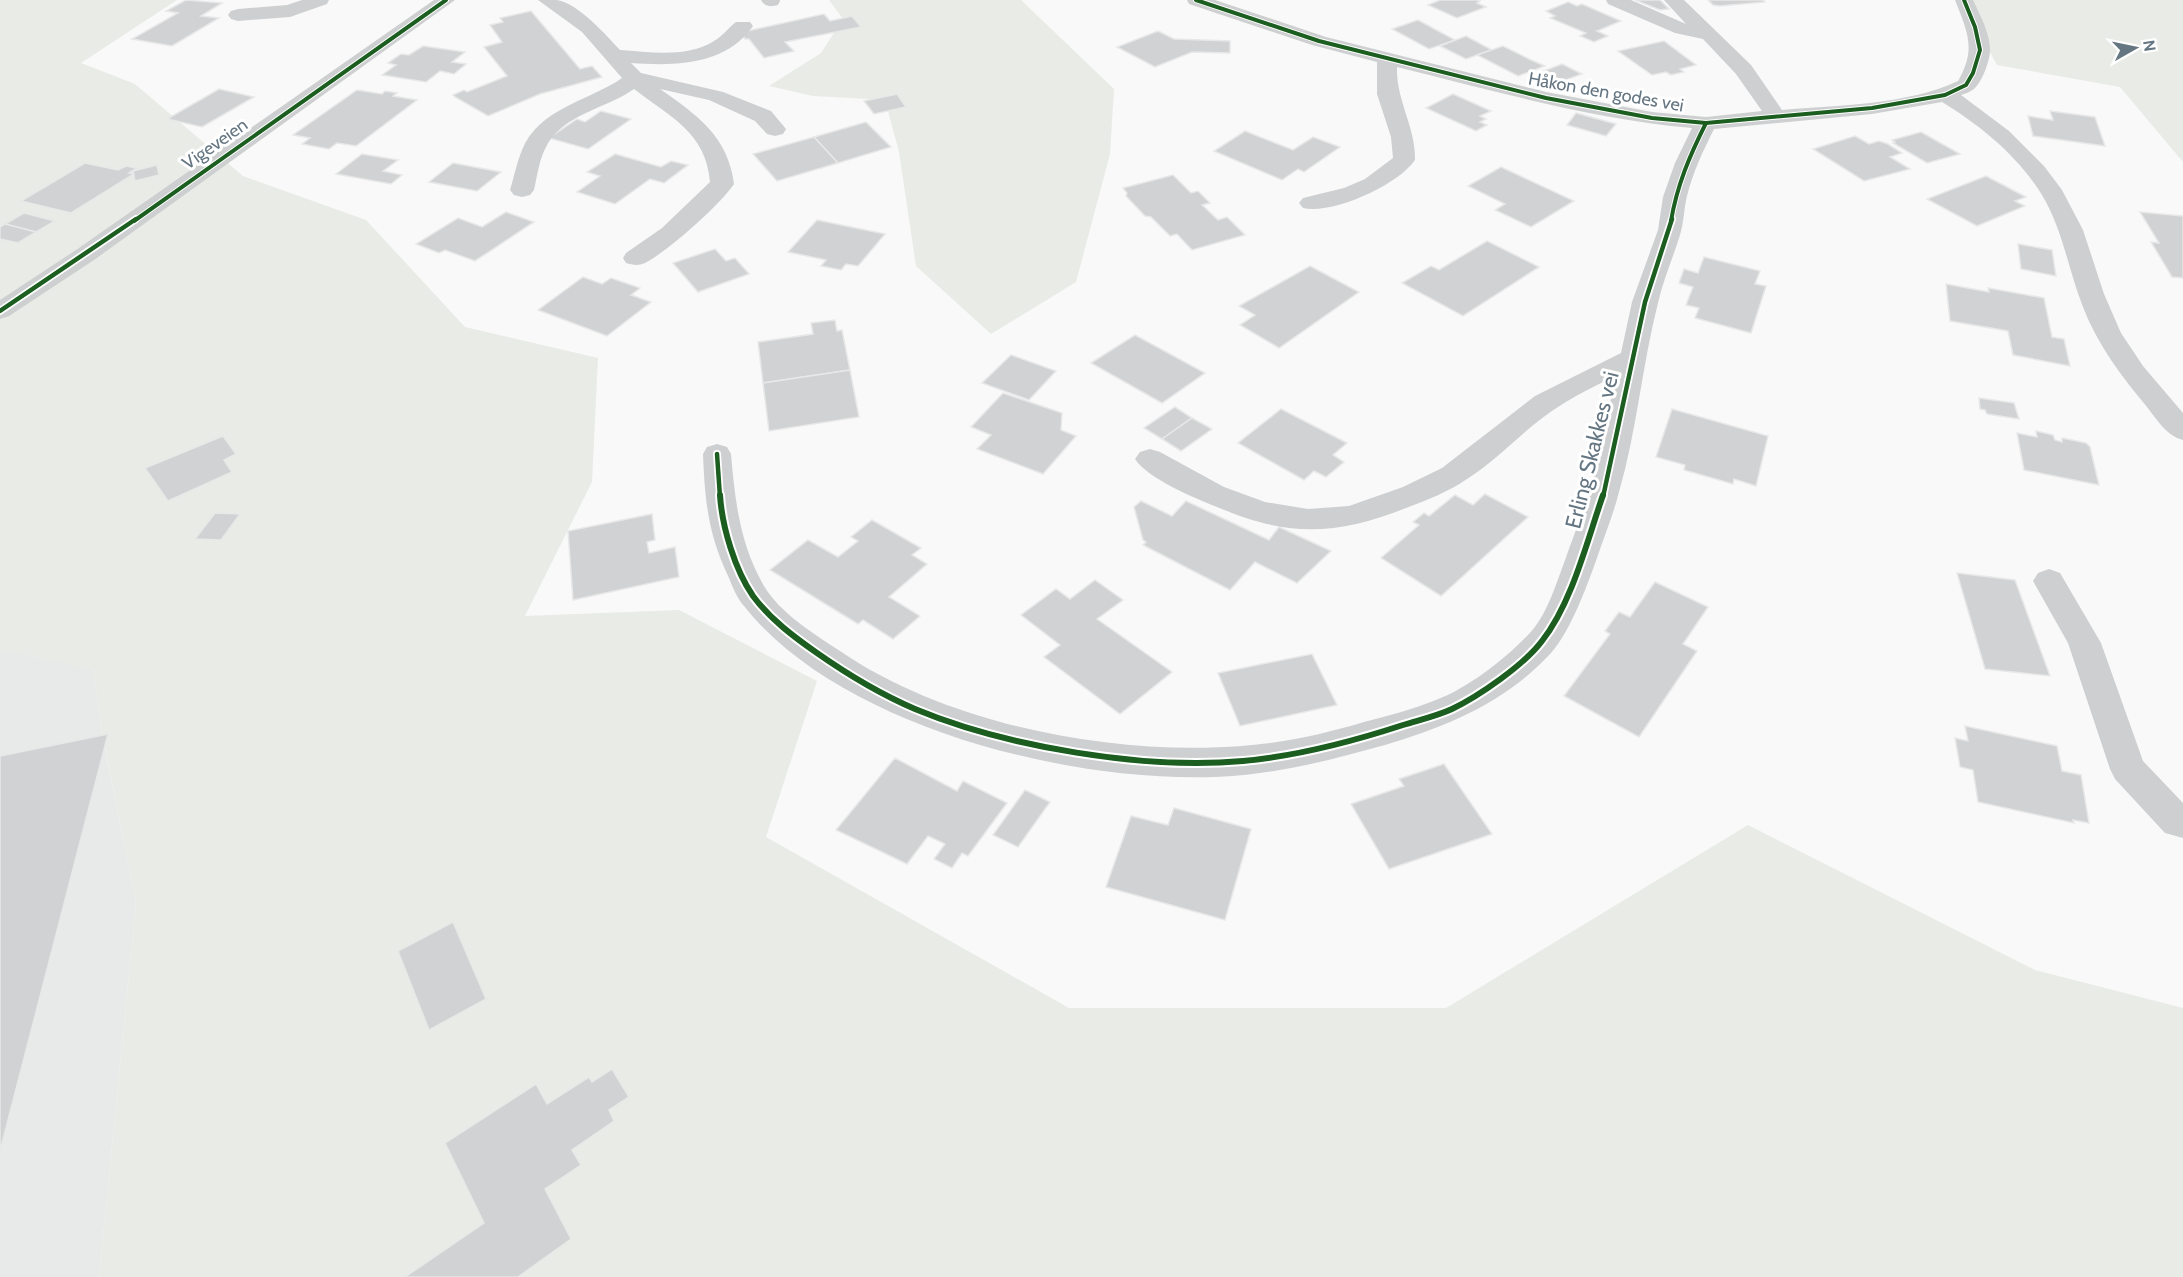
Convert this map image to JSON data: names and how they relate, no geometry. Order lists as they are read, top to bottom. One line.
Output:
{"streets":{"street":["Håkon den godes vei","Vigeveien","Erling Skakkes vei"]},"crossings":[["Håkon den godes vei","Erling Skakkes vei"]],"north":"right"}
